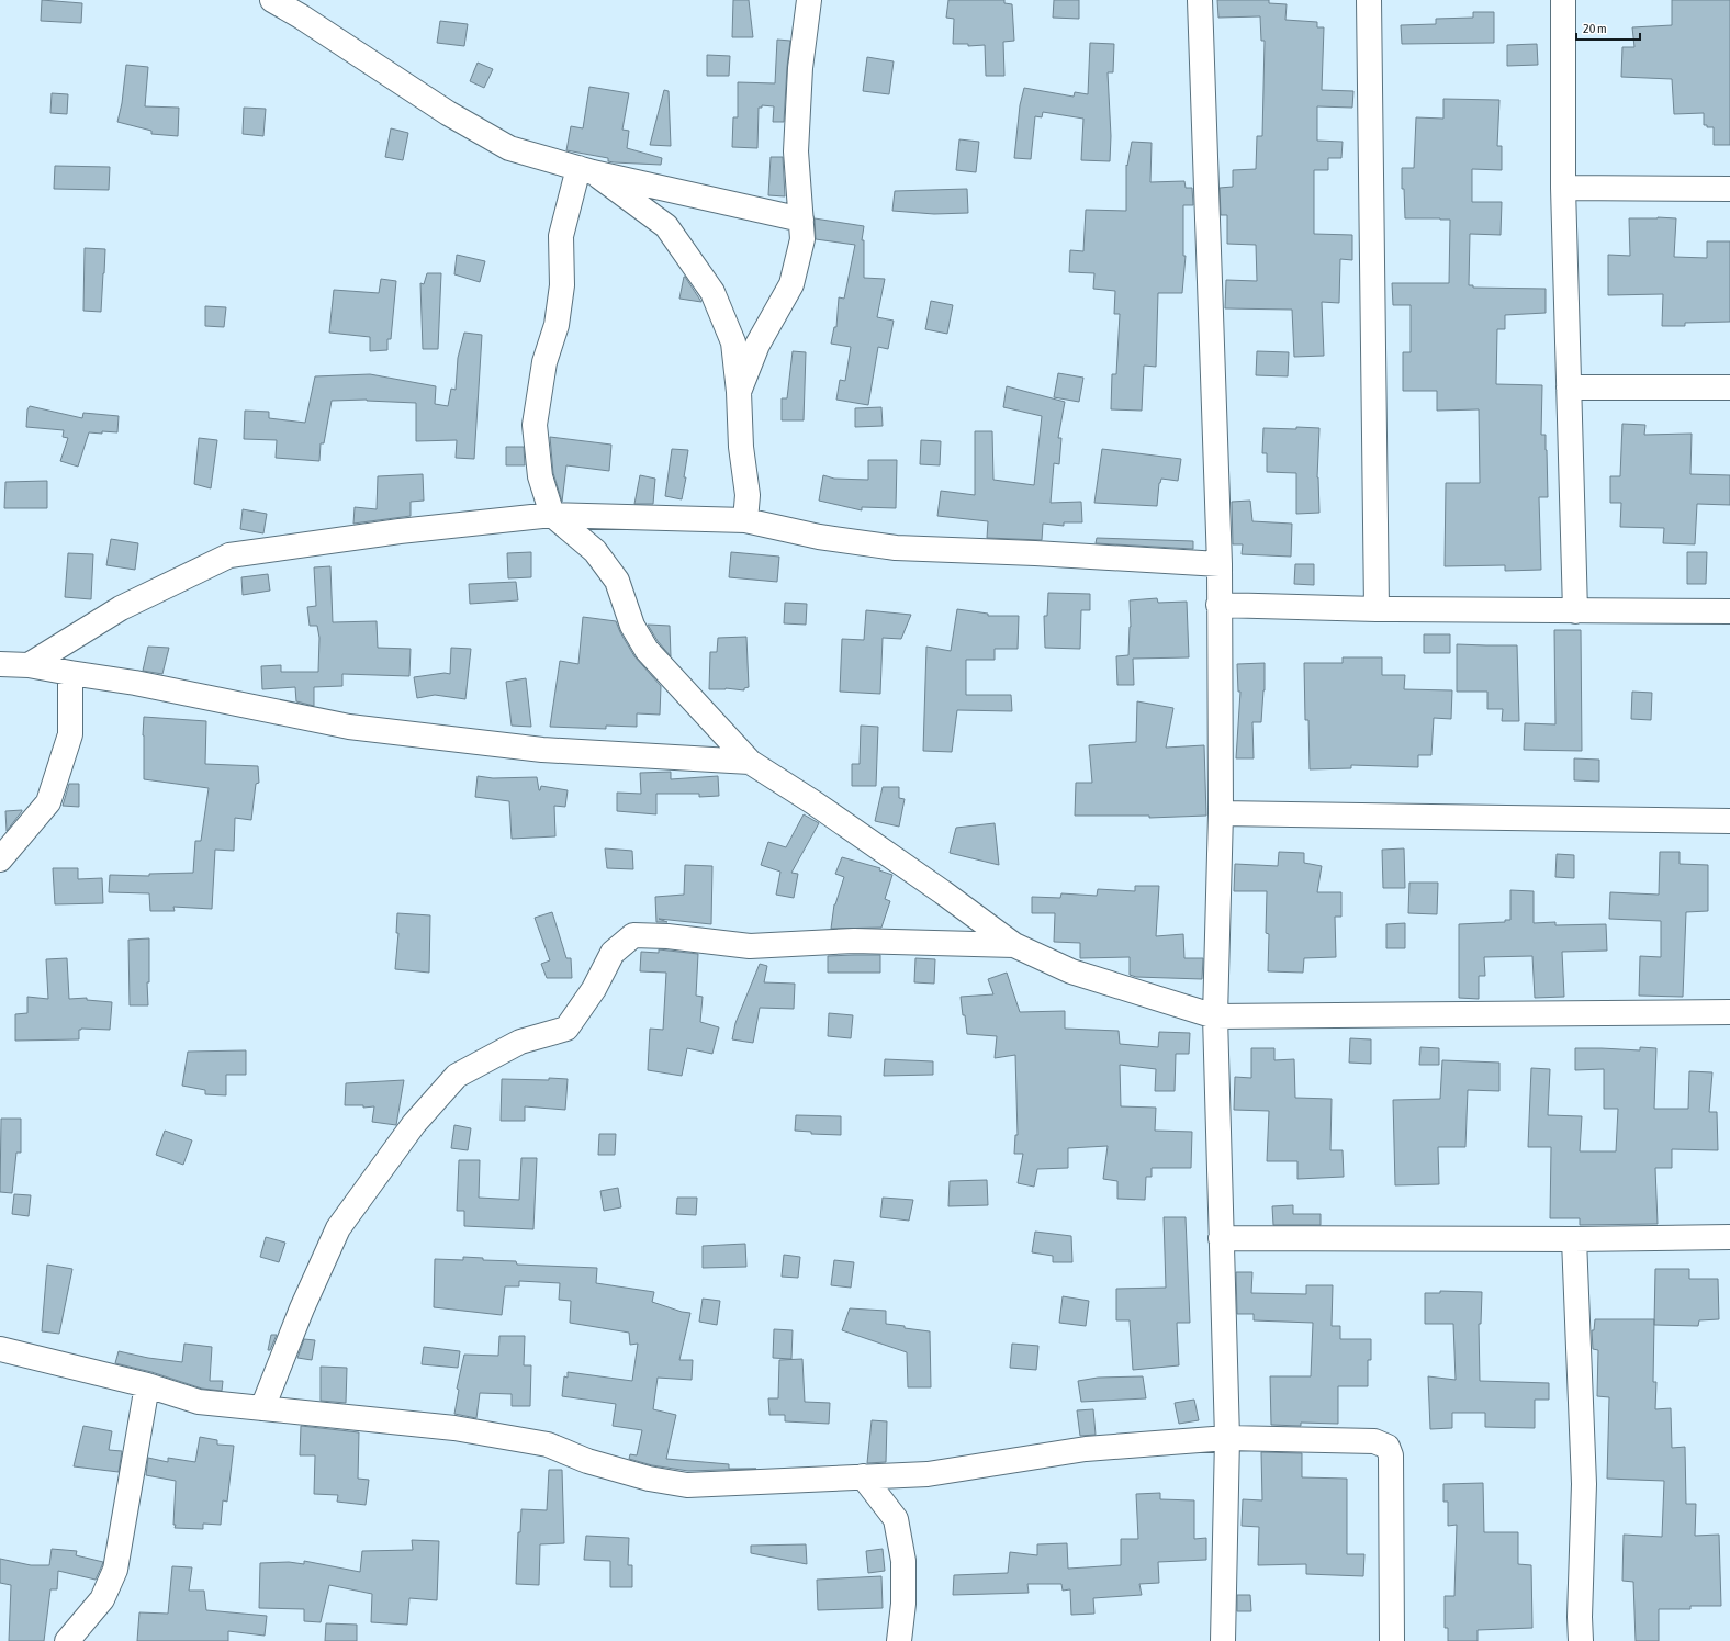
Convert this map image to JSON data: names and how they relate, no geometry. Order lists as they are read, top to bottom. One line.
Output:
{"scale_bar":"20 m"}
